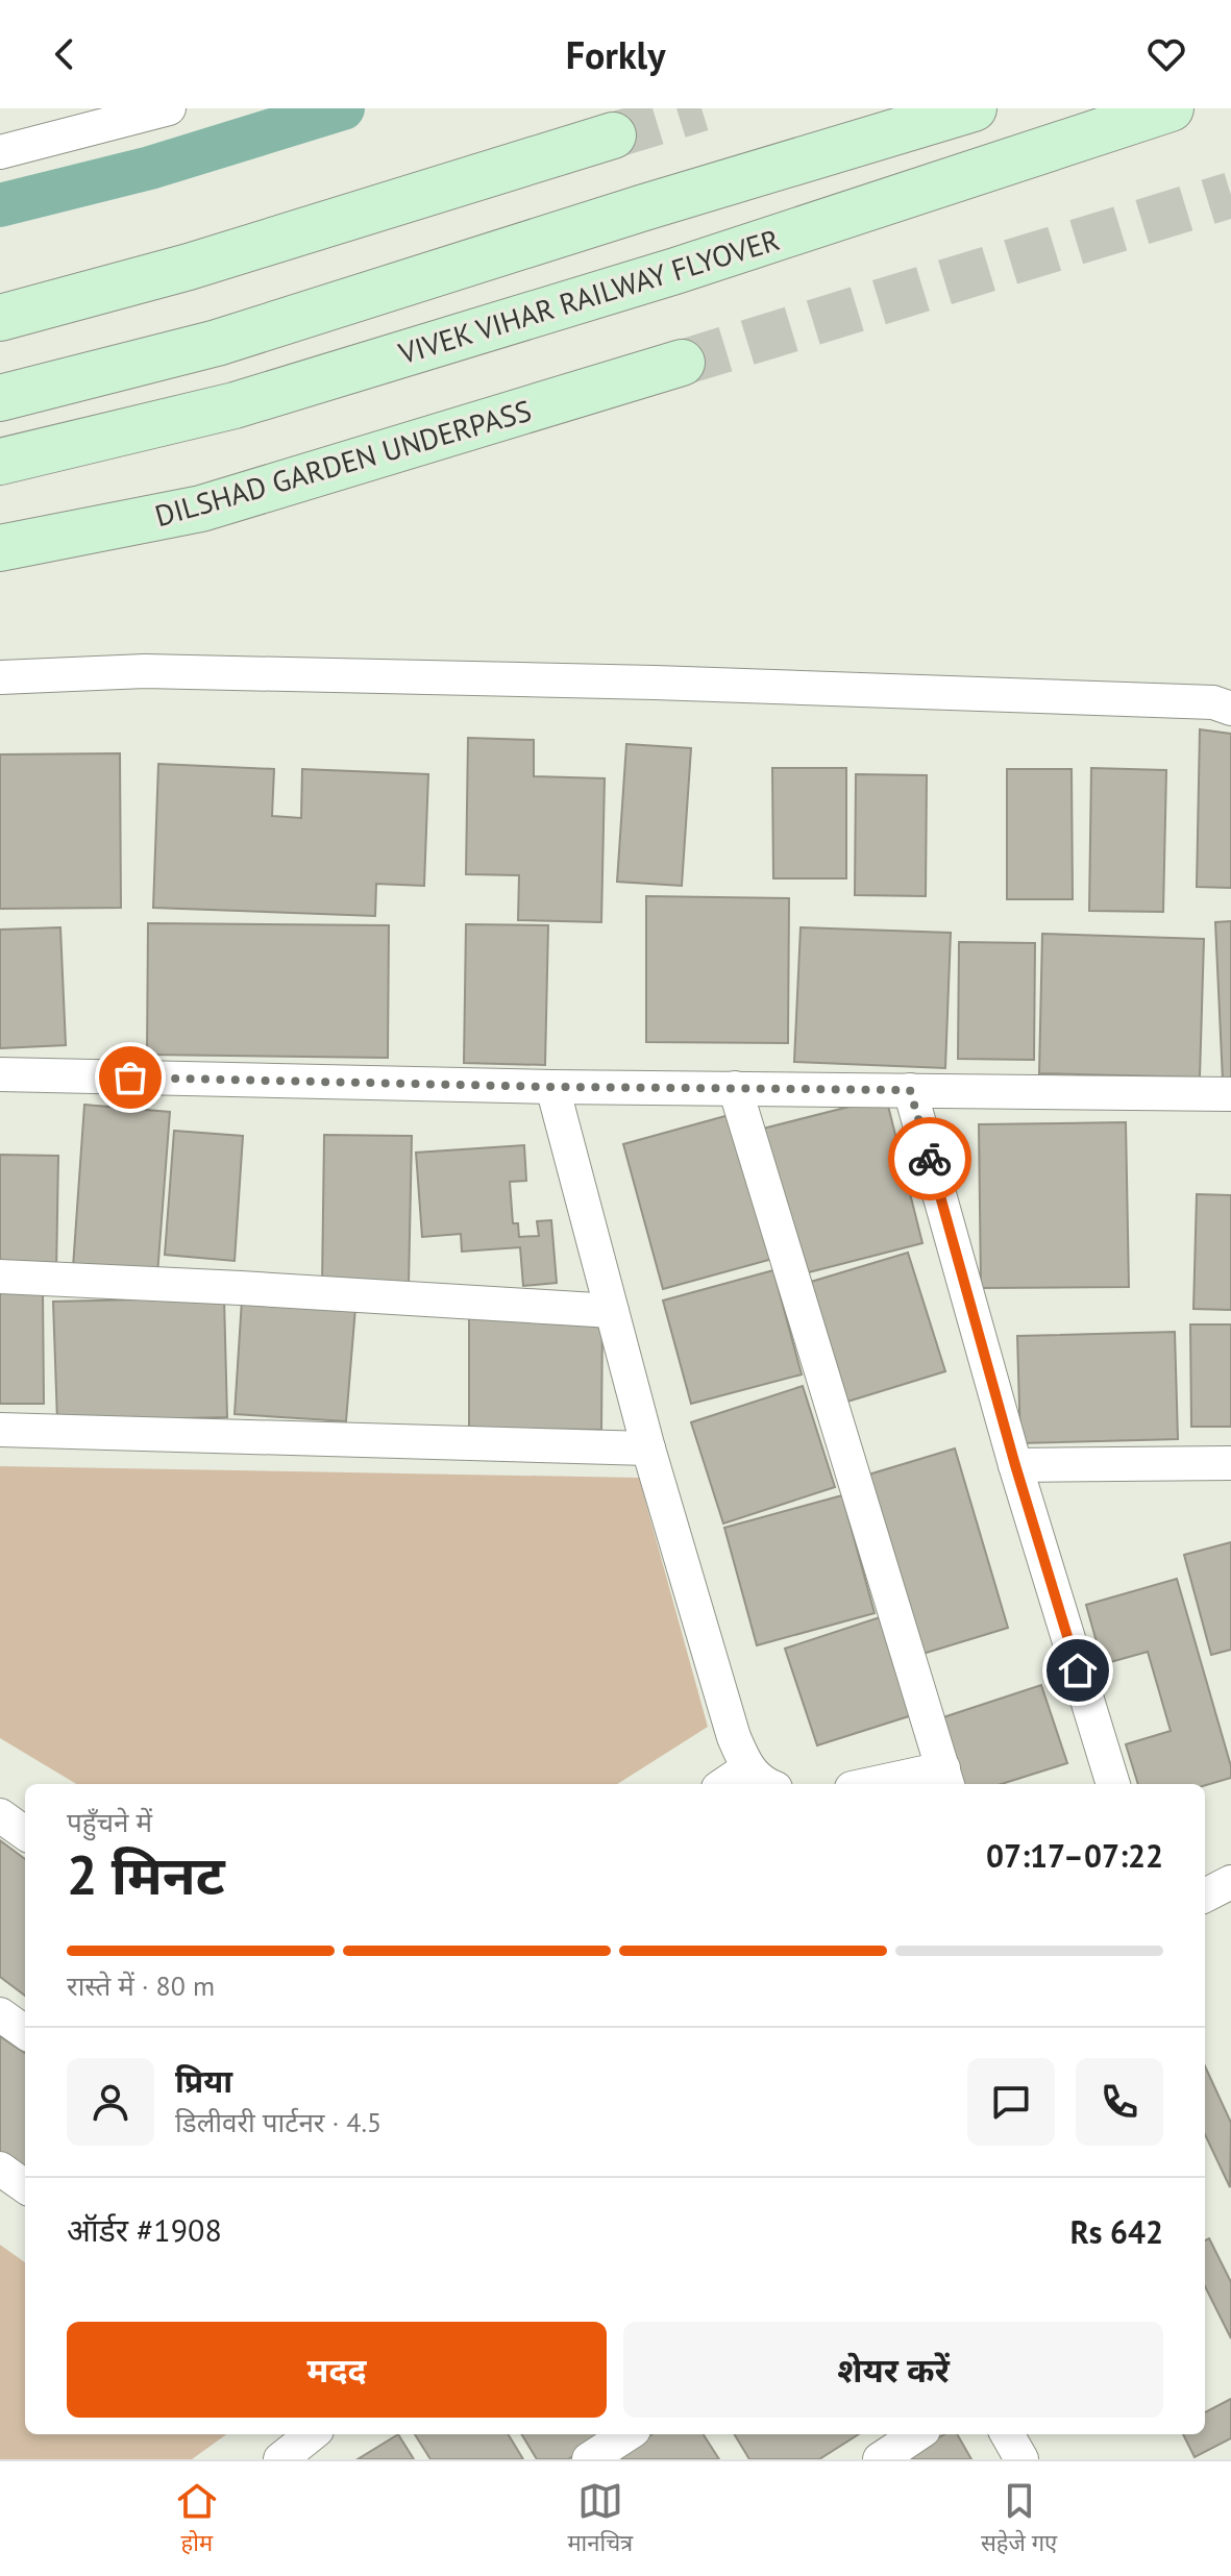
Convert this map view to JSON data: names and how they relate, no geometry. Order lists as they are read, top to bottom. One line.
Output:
{"streets":{"main road":["VIVEK VIHAR RAILWAY FLYOVER","DILSHAD GARDEN UNDERPASS"]},"page":{"header":"Forkly","heading":["2 मिनट","पहुँचने में","07:17–07:22"],"panel":["प्रिया","डिलीवरी पार्टनर · 4.5","ऑर्डर #1908","Rs 642"],"bar":"रास्ते में · 80 m","buttons":["मदद","शेयर करें"],"tabs":["होम","मानचित्र","सहेजे गए"]}}
